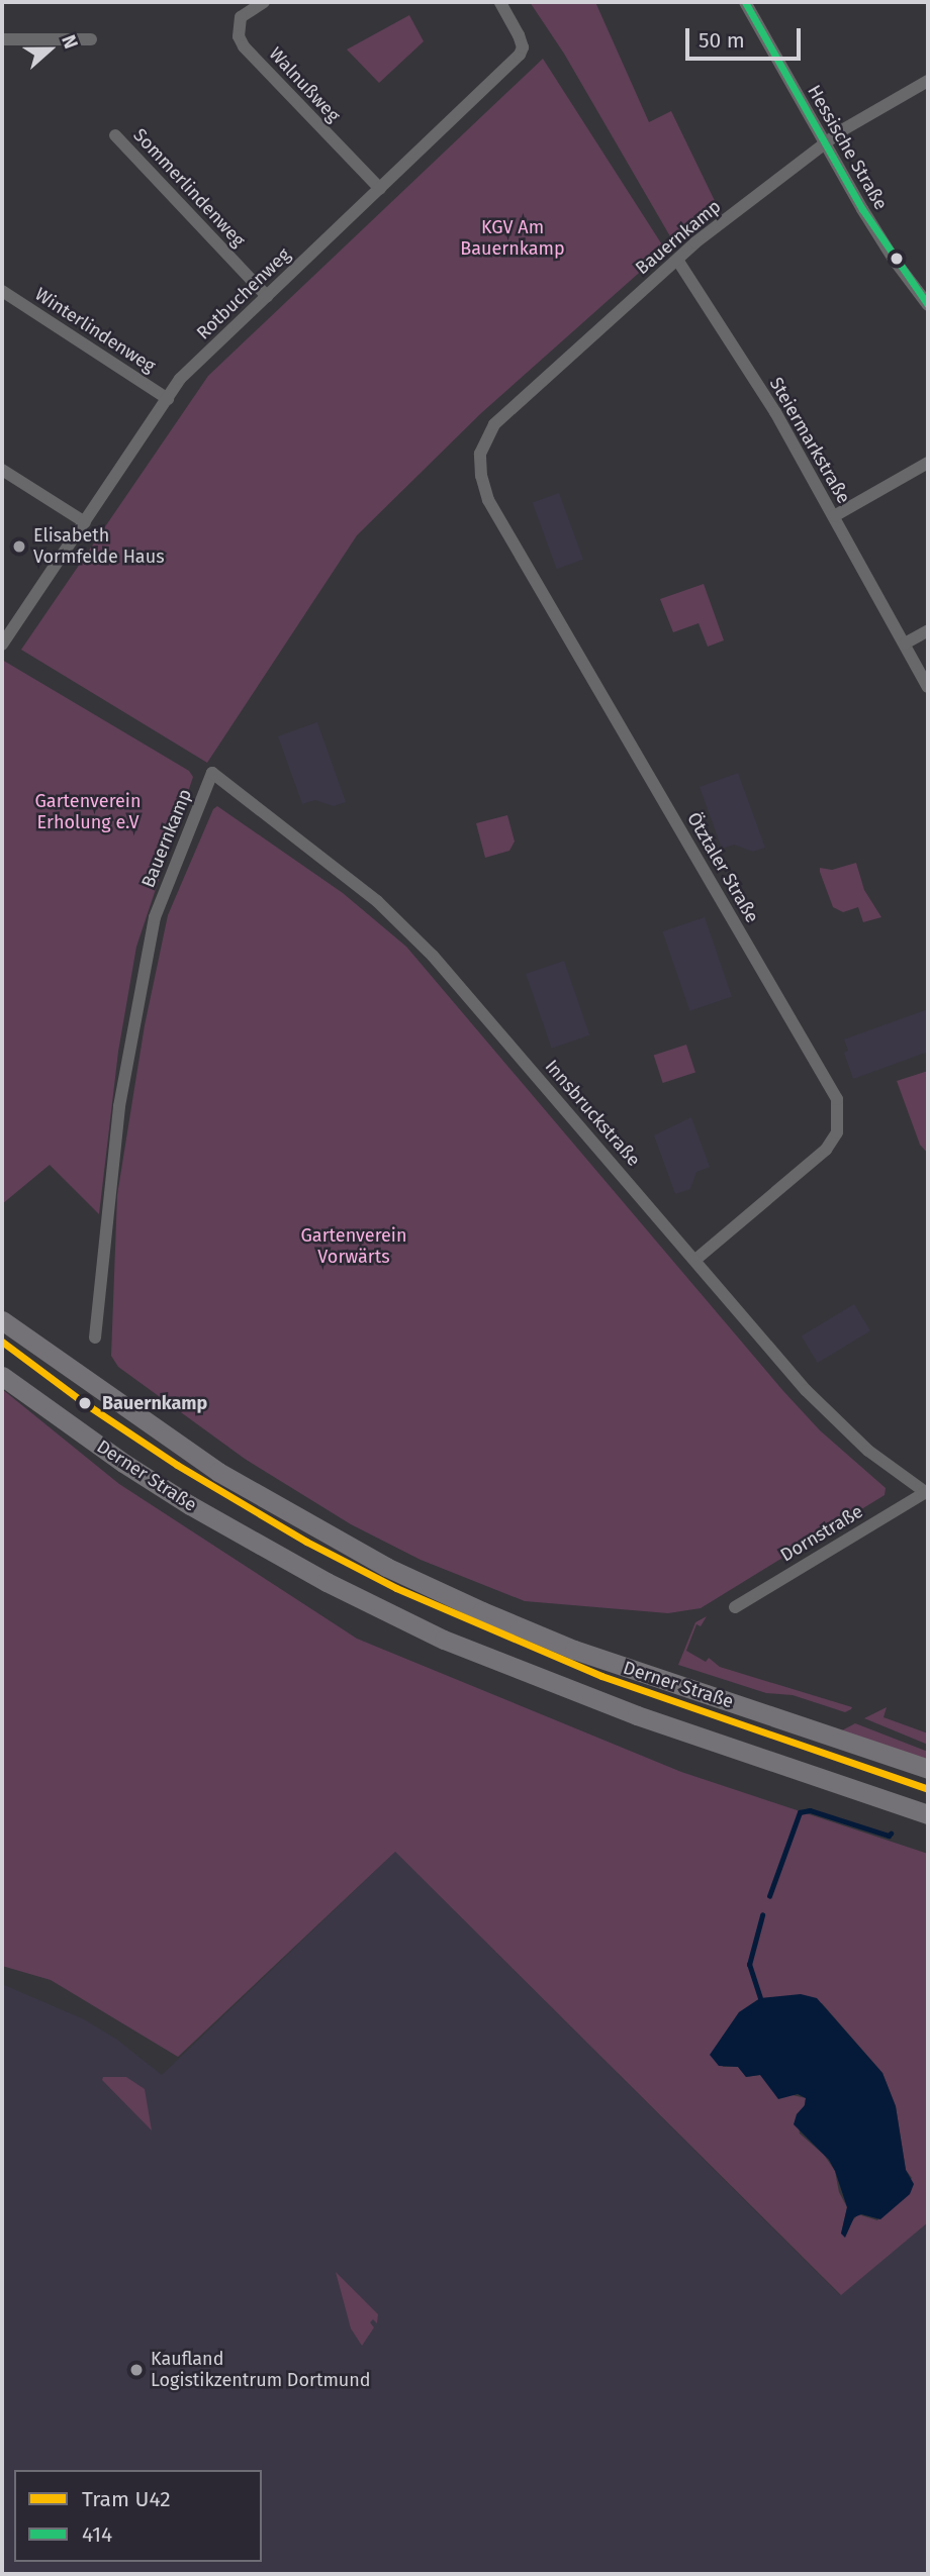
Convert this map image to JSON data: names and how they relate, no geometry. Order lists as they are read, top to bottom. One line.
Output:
{"streets":{"main road":["Derner Straße"],"street":["Walnußweg","Hessische Straße","Sommerlindenweg","Bauernkamp","Rotbuchenweg","Winterlindenweg","Steiermarkstraße","Ötztaler Straße","Innsbruckstraße","Dornstraße"]},"crossings":[["Walnußweg","Rotbuchenweg"],["Hessische Straße","Bauernkamp"],["Sommerlindenweg","Rotbuchenweg"],["Bauernkamp","Steiermarkstraße"],["Bauernkamp","Ötztaler Straße"],["Bauernkamp","Innsbruckstraße"],["Rotbuchenweg","Winterlindenweg"],["Ötztaler Straße","Innsbruckstraße"],["Innsbruckstraße","Dornstraße"]],"parks":["KGV Am Bauernkamp","Gartenverein Erholung e.V","Gartenverein Vorwärts"],"places":["Elisabeth Vormfelde Haus","Bauernkamp","Kaufland Logistikzentrum Dortmund"],"lines":["transit line 414","tram line U42"],"legend":["Tram U42","414"],"scale_bar":"50 m","north":"right"}
